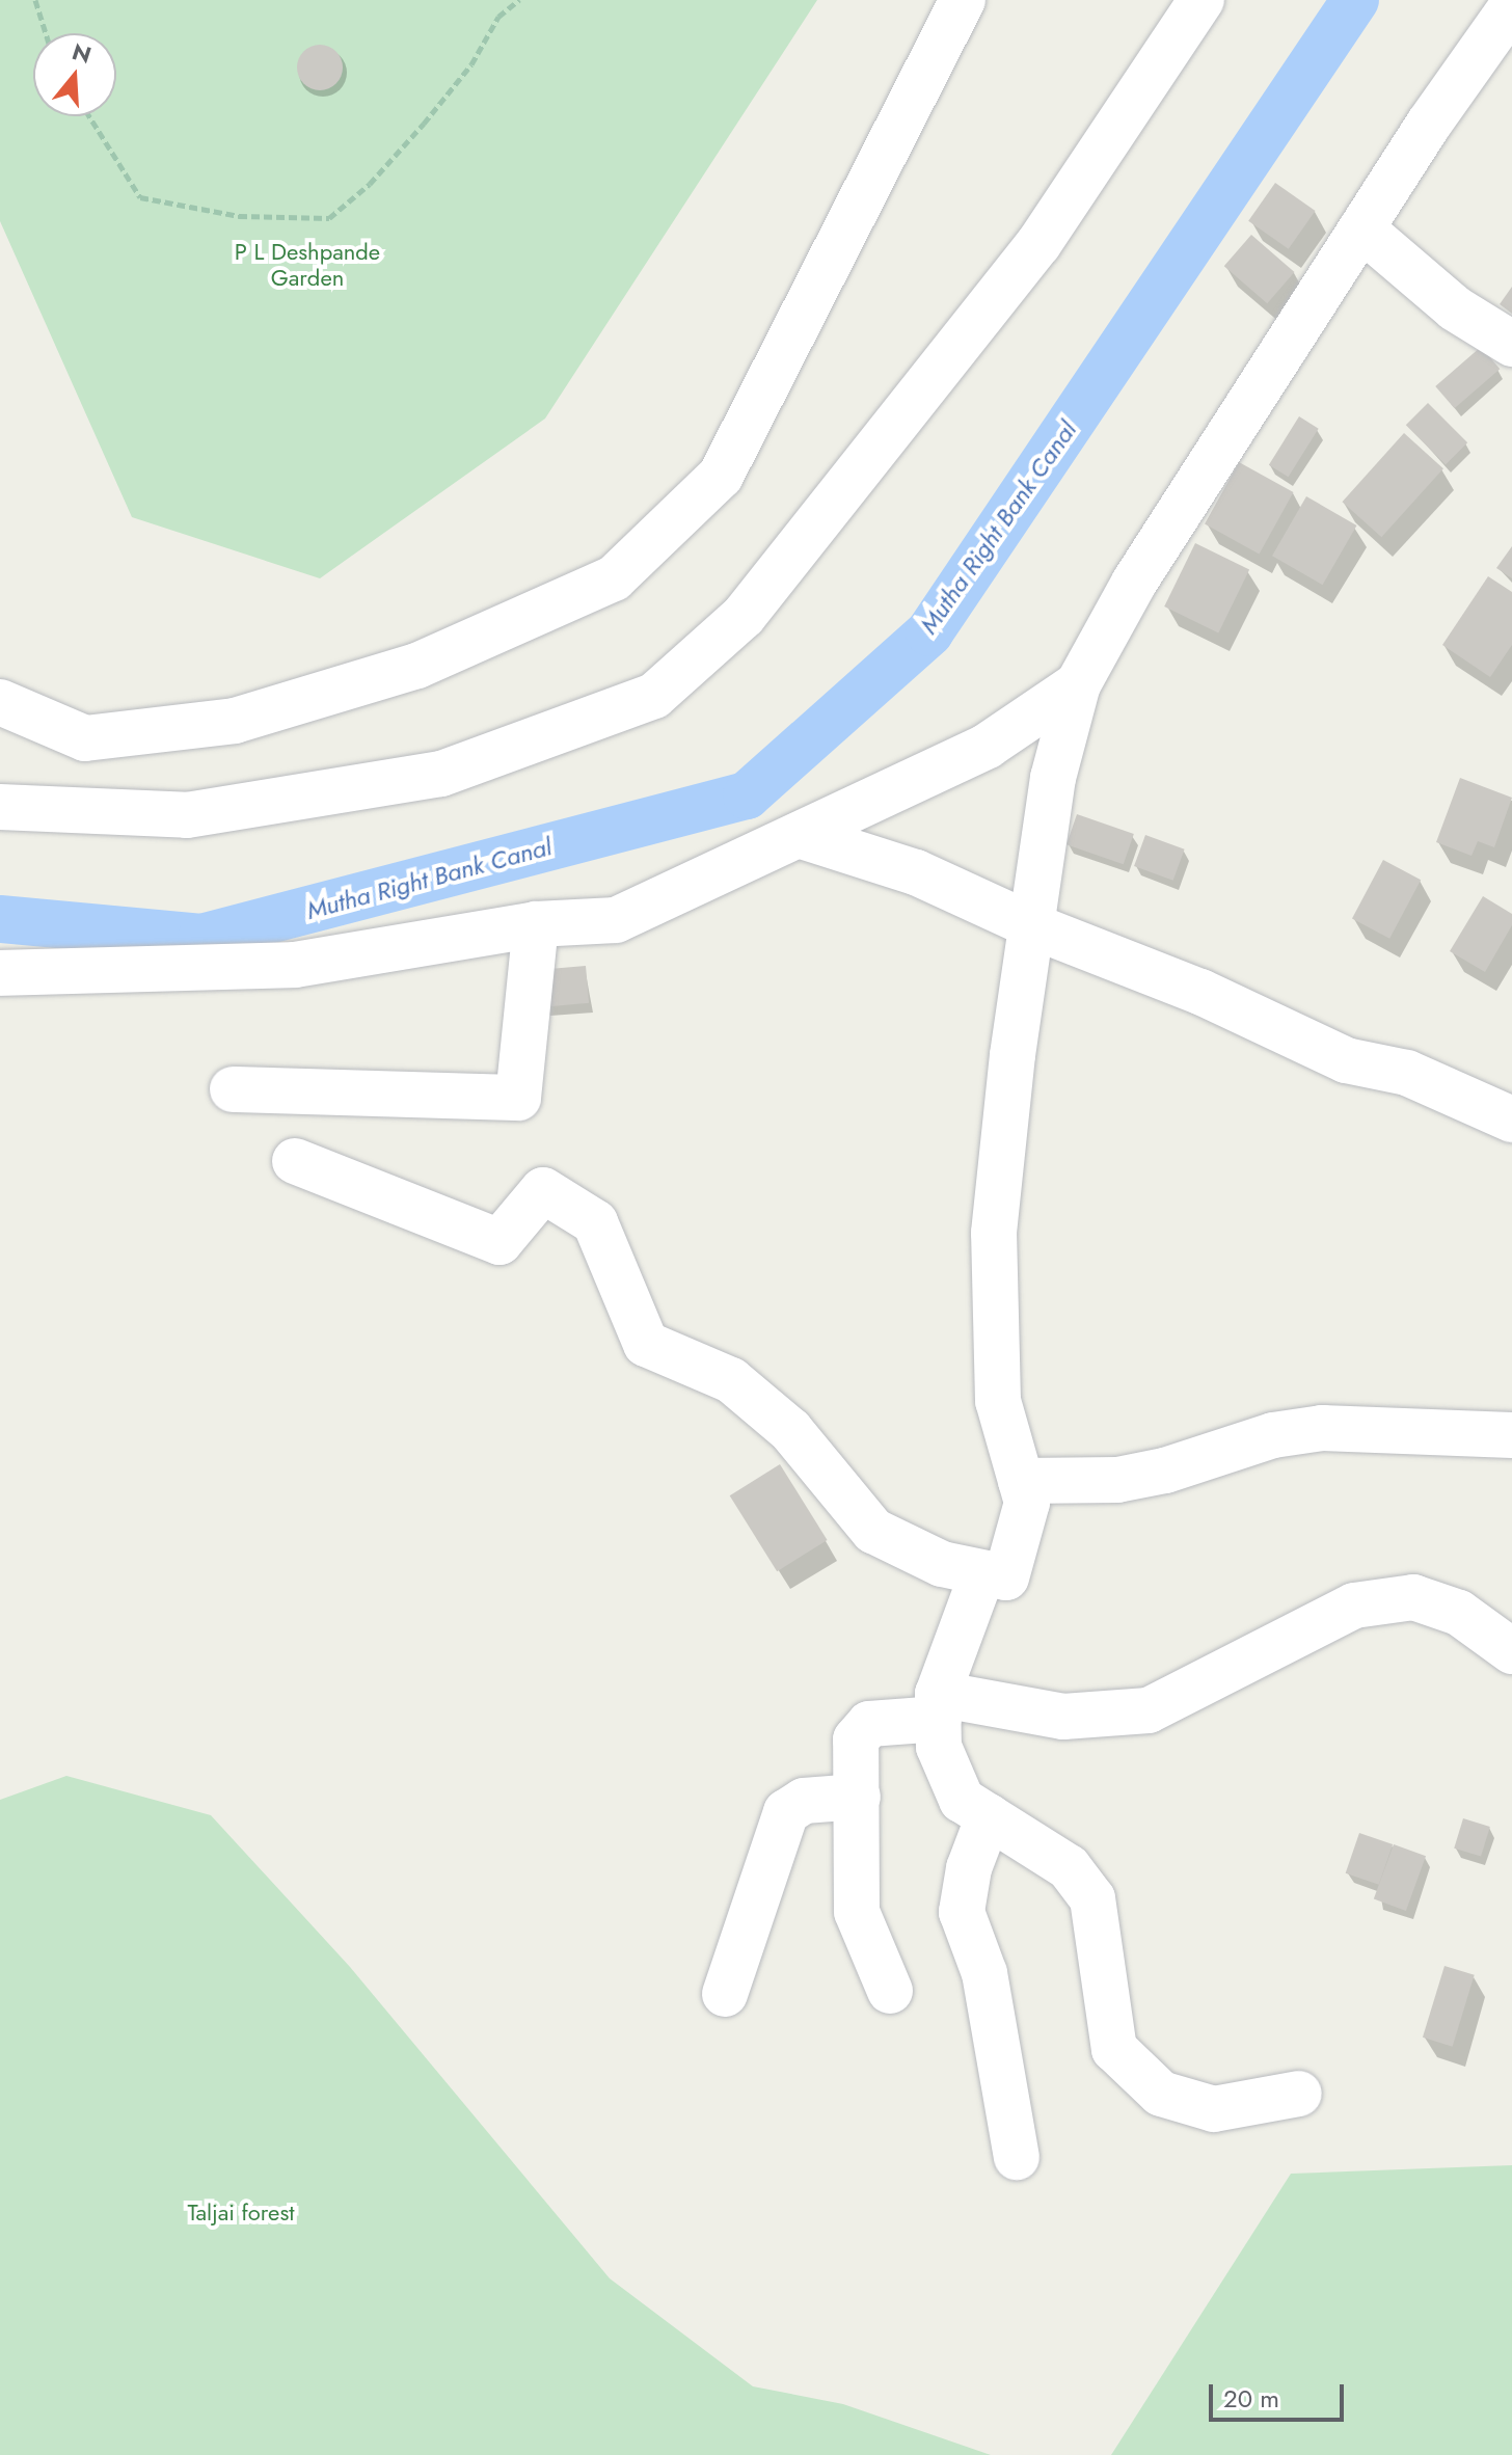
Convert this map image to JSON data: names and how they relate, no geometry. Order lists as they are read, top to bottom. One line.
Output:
{"water":["Mutha Right Bank Canal"],"parks":["P L Deshpande Garden","Taljai forest"],"scale_bar":"20 m","north":"top"}
